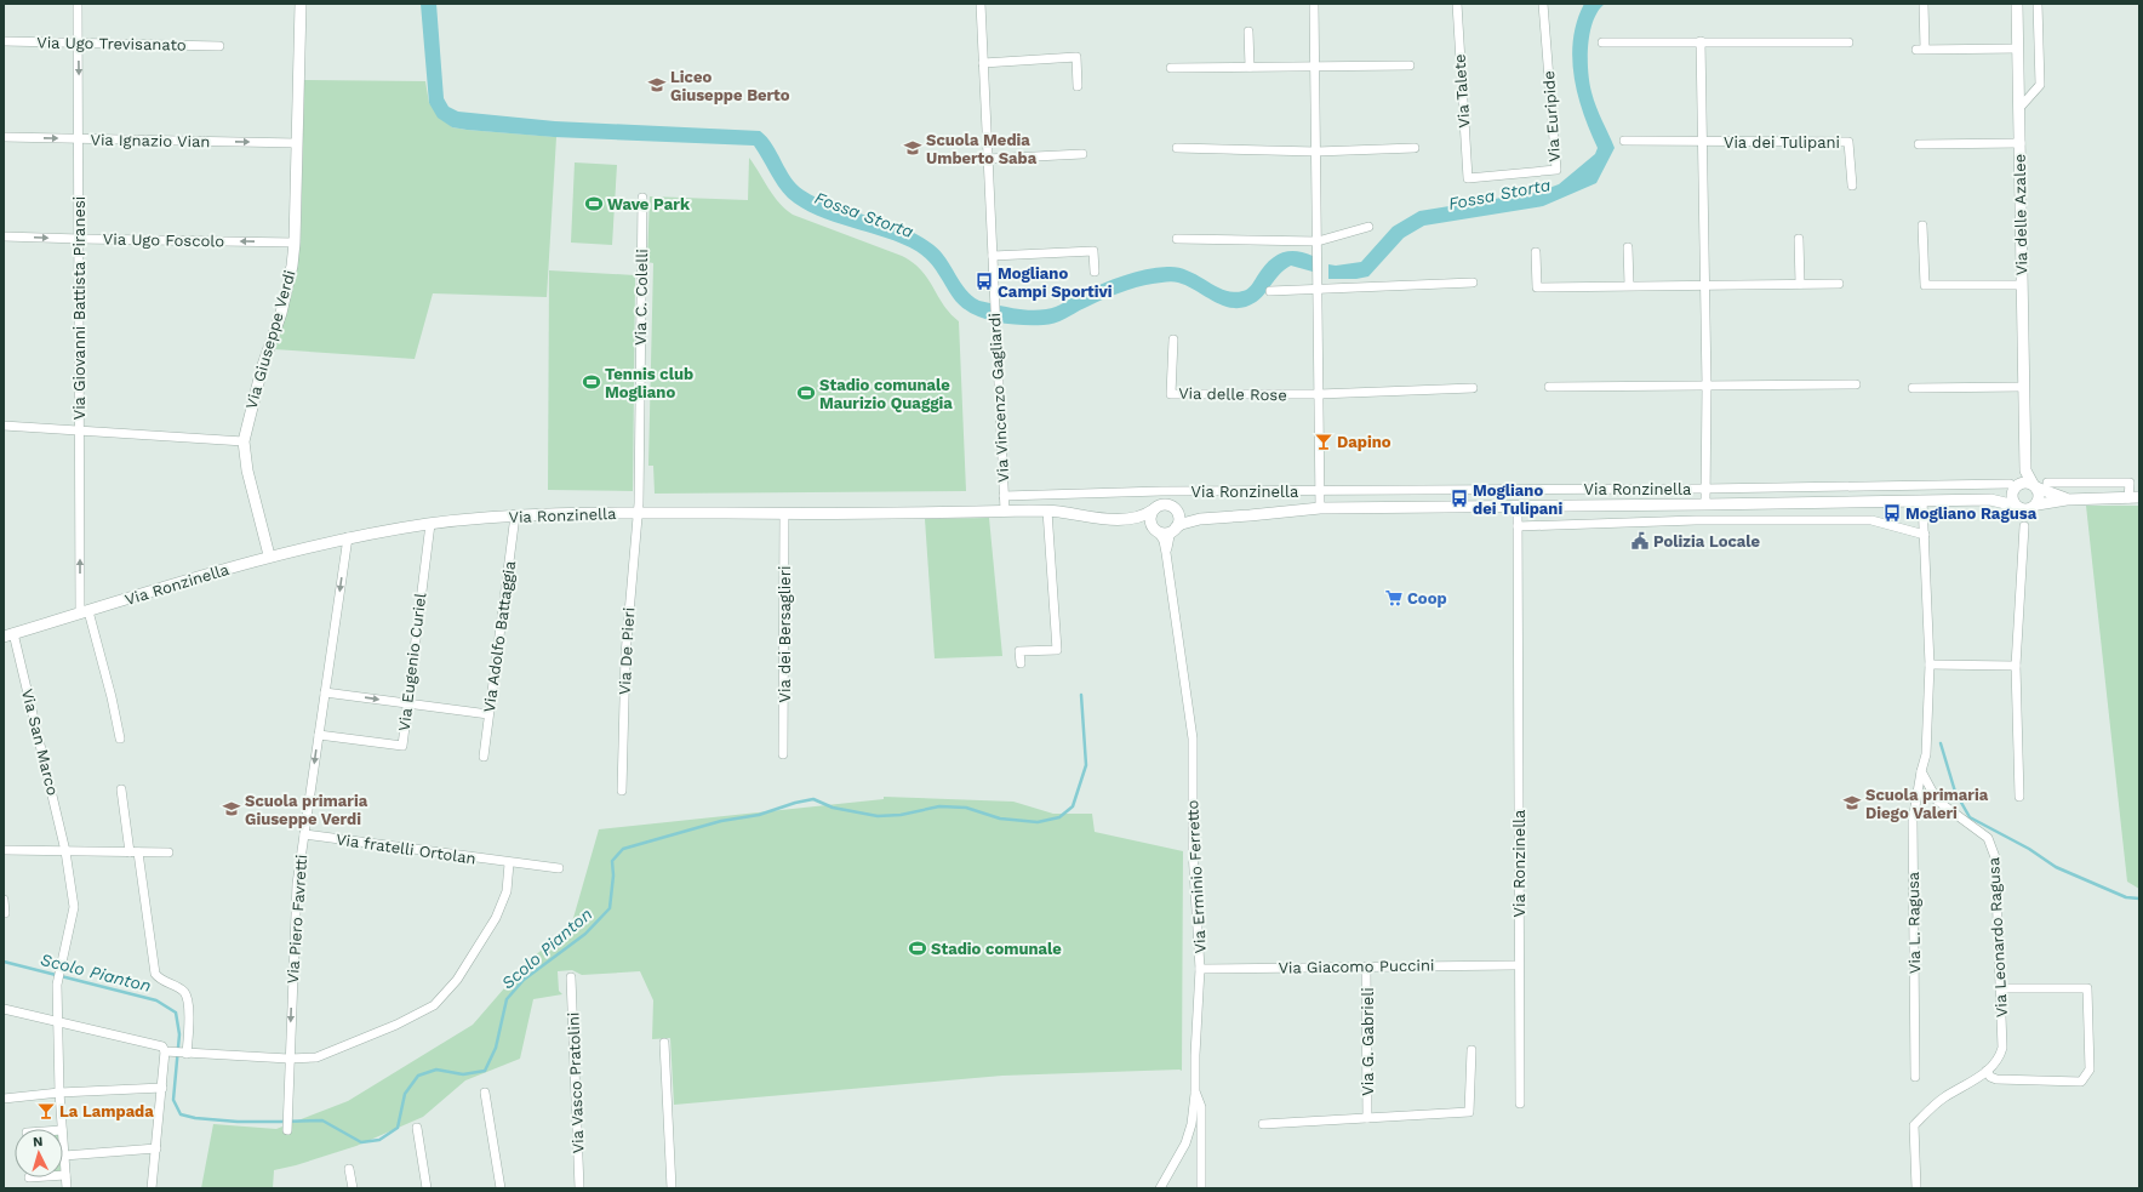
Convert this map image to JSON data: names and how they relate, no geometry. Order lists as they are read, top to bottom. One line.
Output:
{"streets":{"street":["Via Ugo Trevisanato","Via Talete","Via Euripide","Via Ignazio Vian","Via dei Tulipani","Via delle Azalee","Via Ugo Foscolo","Via C. Colelli","Via Giovanni Battista Piranesi","Via Giuseppe Verdi","Via delle Rose","Via Vincenzo Gagliardi","Via Ronzinella","Via dei Bersaglieri","Via Adolfo Battaggia","Via De Pieri","Via Eugenio Curiel","Via San Marco","Via fratelli Ortolan","Via Erminio Ferretto","Via Piero Favretti","Via L. Ragusa","Via Leonardo Ragusa","Via Giacomo Puccini","Via G. Gabrieli","Via Vasco Pratolini"]},"crossings":[["Via Ugo Trevisanato","Via Giovanni Battista Piranesi"],["Via Talete","Via Euripide"],["Via Ignazio Vian","Via Giovanni Battista Piranesi"],["Via Ignazio Vian","Via Giuseppe Verdi"],["Via dei Tulipani","Via Ronzinella"],["Via delle Azalee","Via Ronzinella"],["Via Ugo Foscolo","Via Giovanni Battista Piranesi"],["Via Ugo Foscolo","Via Giuseppe Verdi"],["Via C. Colelli","Via Ronzinella"],["Via C. Colelli","Via De Pieri"],["Via Giovanni Battista Piranesi","Via Ronzinella"],["Via Giuseppe Verdi","Via Ronzinella"],["Via Vincenzo Gagliardi","Via Ronzinella"],["Via Ronzinella","Via dei Bersaglieri"],["Via Ronzinella","Via Adolfo Battaggia"],["Via Ronzinella","Via De Pieri"],["Via Ronzinella","Via Eugenio Curiel"],["Via Ronzinella","Via San Marco"],["Via Ronzinella","Via Erminio Ferretto"],["Via Ronzinella","Via Piero Favretti"],["Via Eugenio Curiel","Via Piero Favretti"],["Via fratelli Ortolan","Via Piero Favretti"],["Via Erminio Ferretto","Via Giacomo Puccini"],["Via L. Ragusa","Via Leonardo Ragusa"],["Via Giacomo Puccini","Via G. Gabrieli"]],"one_way":["Via Ignazio Vian","Via Piero Favretti"],"water":["Fossa Storta","Scolo Pianton"],"places":{"school or university":["Liceo Giuseppe Berto","Scuola Media Umberto Saba","Scuola primaria Diego Valeri","Scuola primaria Giuseppe Verdi"],"sports":["Wave Park","Tennis club Mogliano","Stadio comunale Maurizio Quaggia","Stadio comunale"],"bus stop":["Mogliano Campi Sportivi","Mogliano dei Tulipani","Mogliano Ragusa"],"bar":["Dapino","La Lampada"],"public building":["Polizia Locale"],"supermarket":["Coop"]},"north":"top"}
